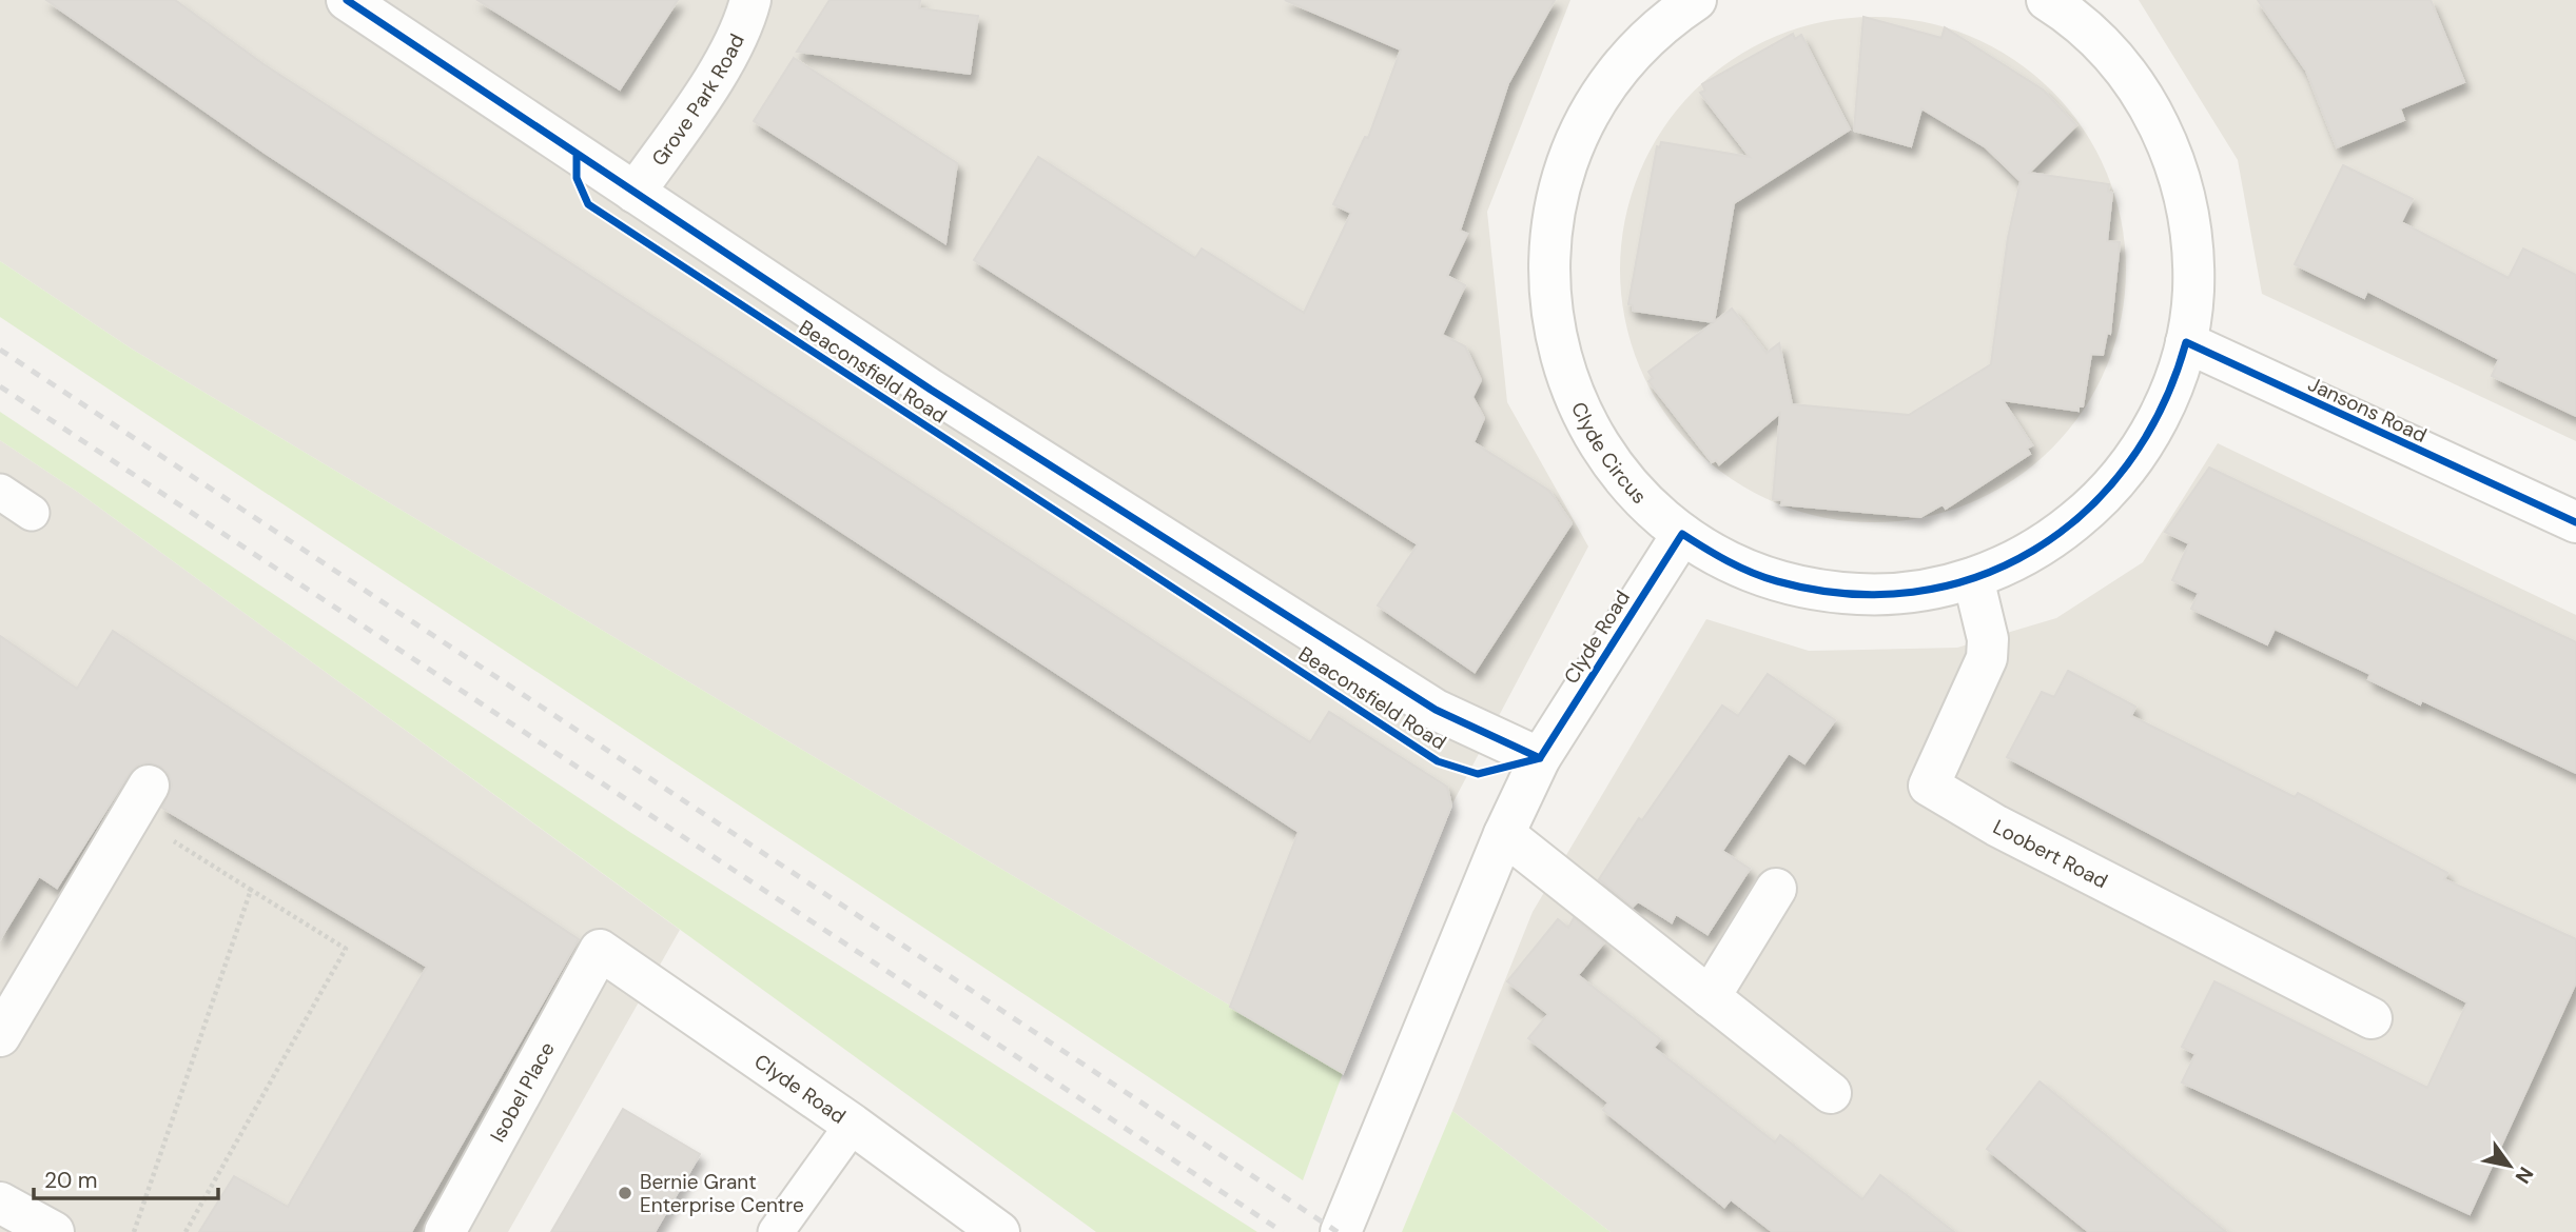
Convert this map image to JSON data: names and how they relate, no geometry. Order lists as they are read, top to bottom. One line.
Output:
{"streets":{"street":["Grove Park Road","Beaconsfield Road","Jansons Road","Clyde Circus","Clyde Road","Loobert Road","Isobel Place"]},"crossings":[["Grove Park Road","Beaconsfield Road"],["Beaconsfield Road","Clyde Road"],["Jansons Road","Clyde Circus"],["Clyde Circus","Clyde Road"],["Clyde Circus","Loobert Road"],["Clyde Road","Isobel Place"]],"places":["Bernie Grant Enterprise Centre"],"scale_bar":"20 m","north":"bottom right"}
